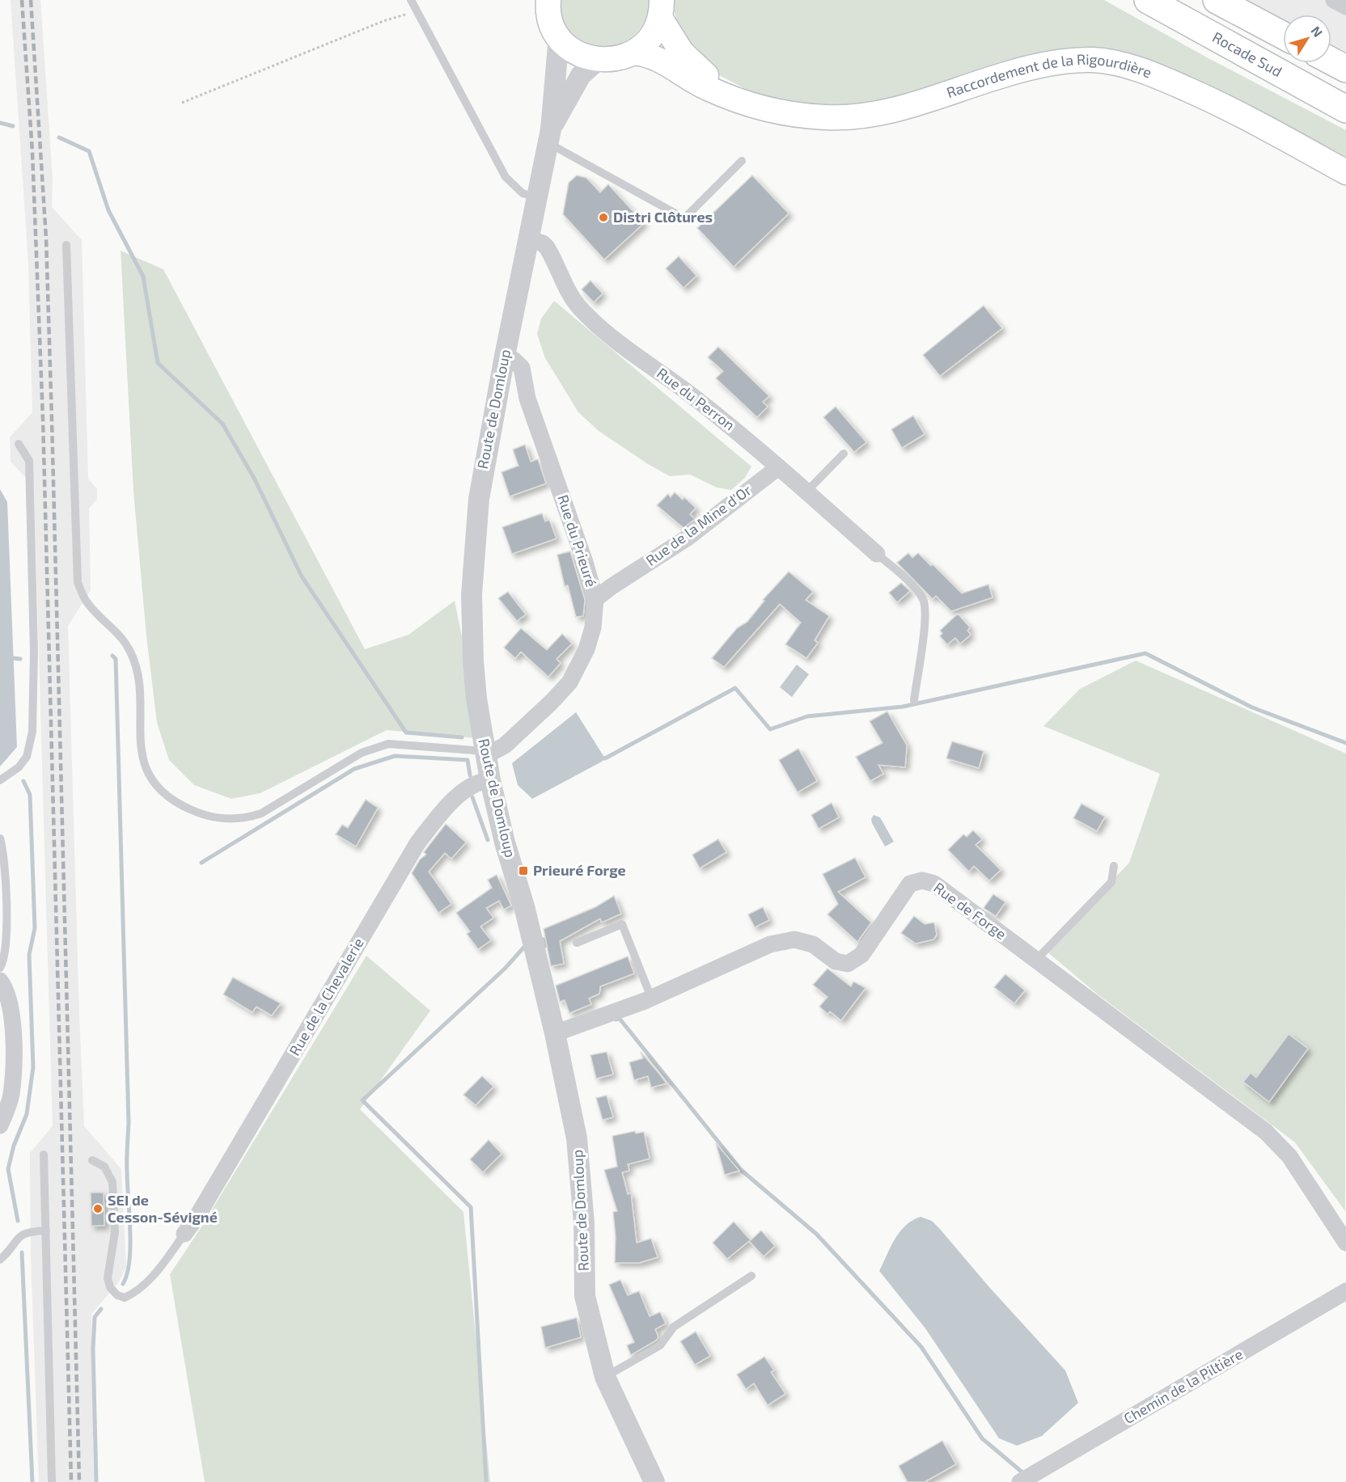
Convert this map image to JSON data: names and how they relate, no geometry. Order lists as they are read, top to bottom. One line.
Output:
{"streets":{"highway":["Rocade Sud"],"main road":["Raccordement de la Rigourdière"],"street":["Rue du Perron","Route de Domloup","Rue de la Mine d'Or","Rue du Prieuré","Rue de Forge","Rue de la Chevalerie","Chemin de la Piltière"]},"crossings":[["Rue du Perron","Route de Domloup"],["Rue du Perron","Rue de la Mine d'Or"],["Route de Domloup","Rue du Prieuré"],["Route de Domloup","Rue de Forge"],["Route de Domloup","Rue de la Chevalerie"],["Rue de la Mine d'Or","Rue du Prieuré"]],"places":{"other":["Distri Clôtures","SEI de Cesson-Sévigné"],"transit":["Prieuré Forge"]},"north":"top right"}
